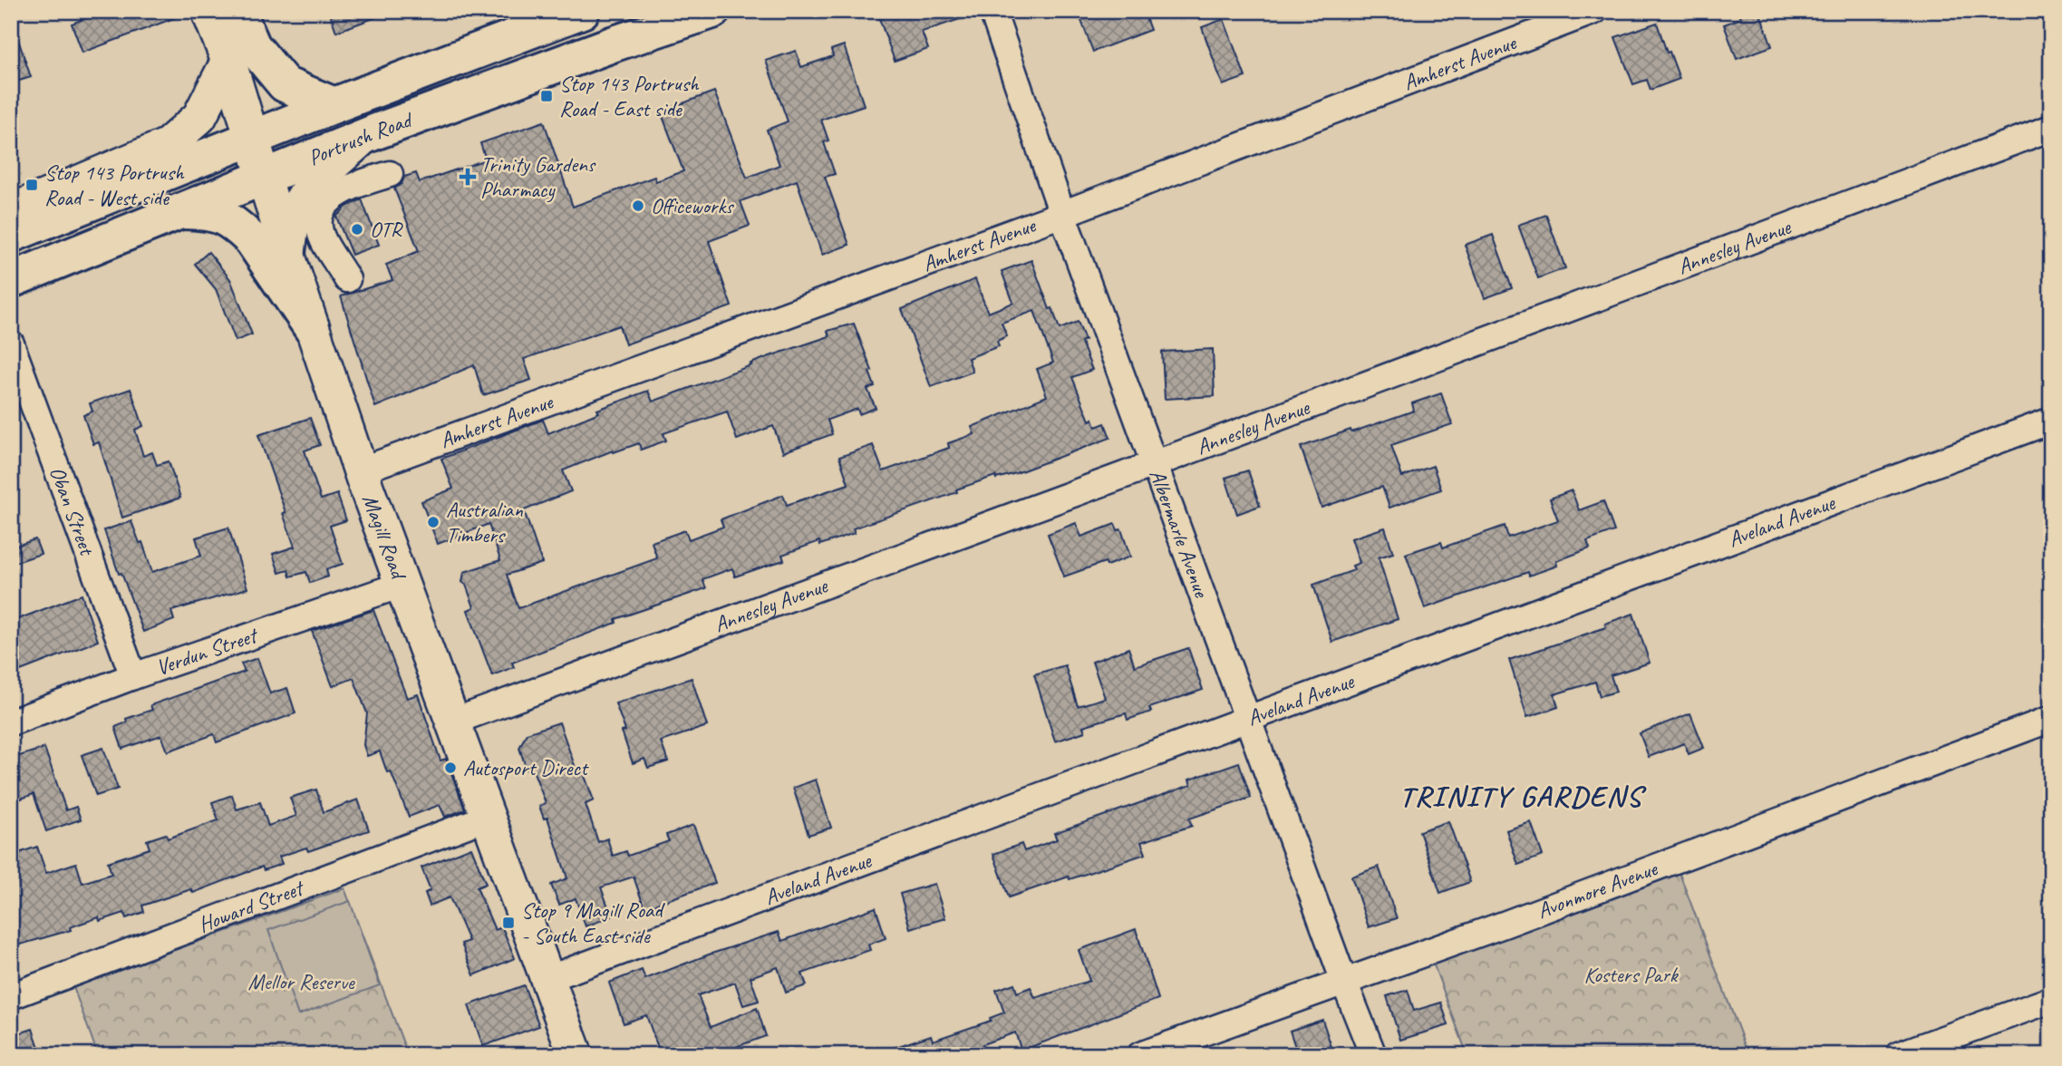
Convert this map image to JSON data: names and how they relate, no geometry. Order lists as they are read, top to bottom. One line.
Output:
{"streets":{"highway":["Portrush Road"],"main road":["Magill Road"],"street":["Amherst Avenue","Annesley Avenue","Oban Street","Aveland Avenue","Albermarle Avenue","Verdun Street","Avonmore Avenue","Howard Street"]},"crossings":[["Amherst Avenue","Albermarle Avenue"],["Amherst Avenue","Magill Road"],["Portrush Road","Magill Road"],["Annesley Avenue","Albermarle Avenue"],["Annesley Avenue","Magill Road"],["Oban Street","Verdun Street"],["Aveland Avenue","Albermarle Avenue"],["Aveland Avenue","Magill Road"],["Albermarle Avenue","Avonmore Avenue"],["Magill Road","Verdun Street"],["Magill Road","Howard Street"]],"districts":["TRINITY GARDENS"],"parks":["Kosters Park","Mellor Reserve"],"places":{"transit":["Stop 143 Portrush Road - East side","Stop 143 Portrush Road - West side","Stop 9 Magill Road - South East side"],"health":["Trinity Gardens Pharmacy"],"other":["Officeworks","OTR","Australian Timbers","Autosport Direct"]}}
